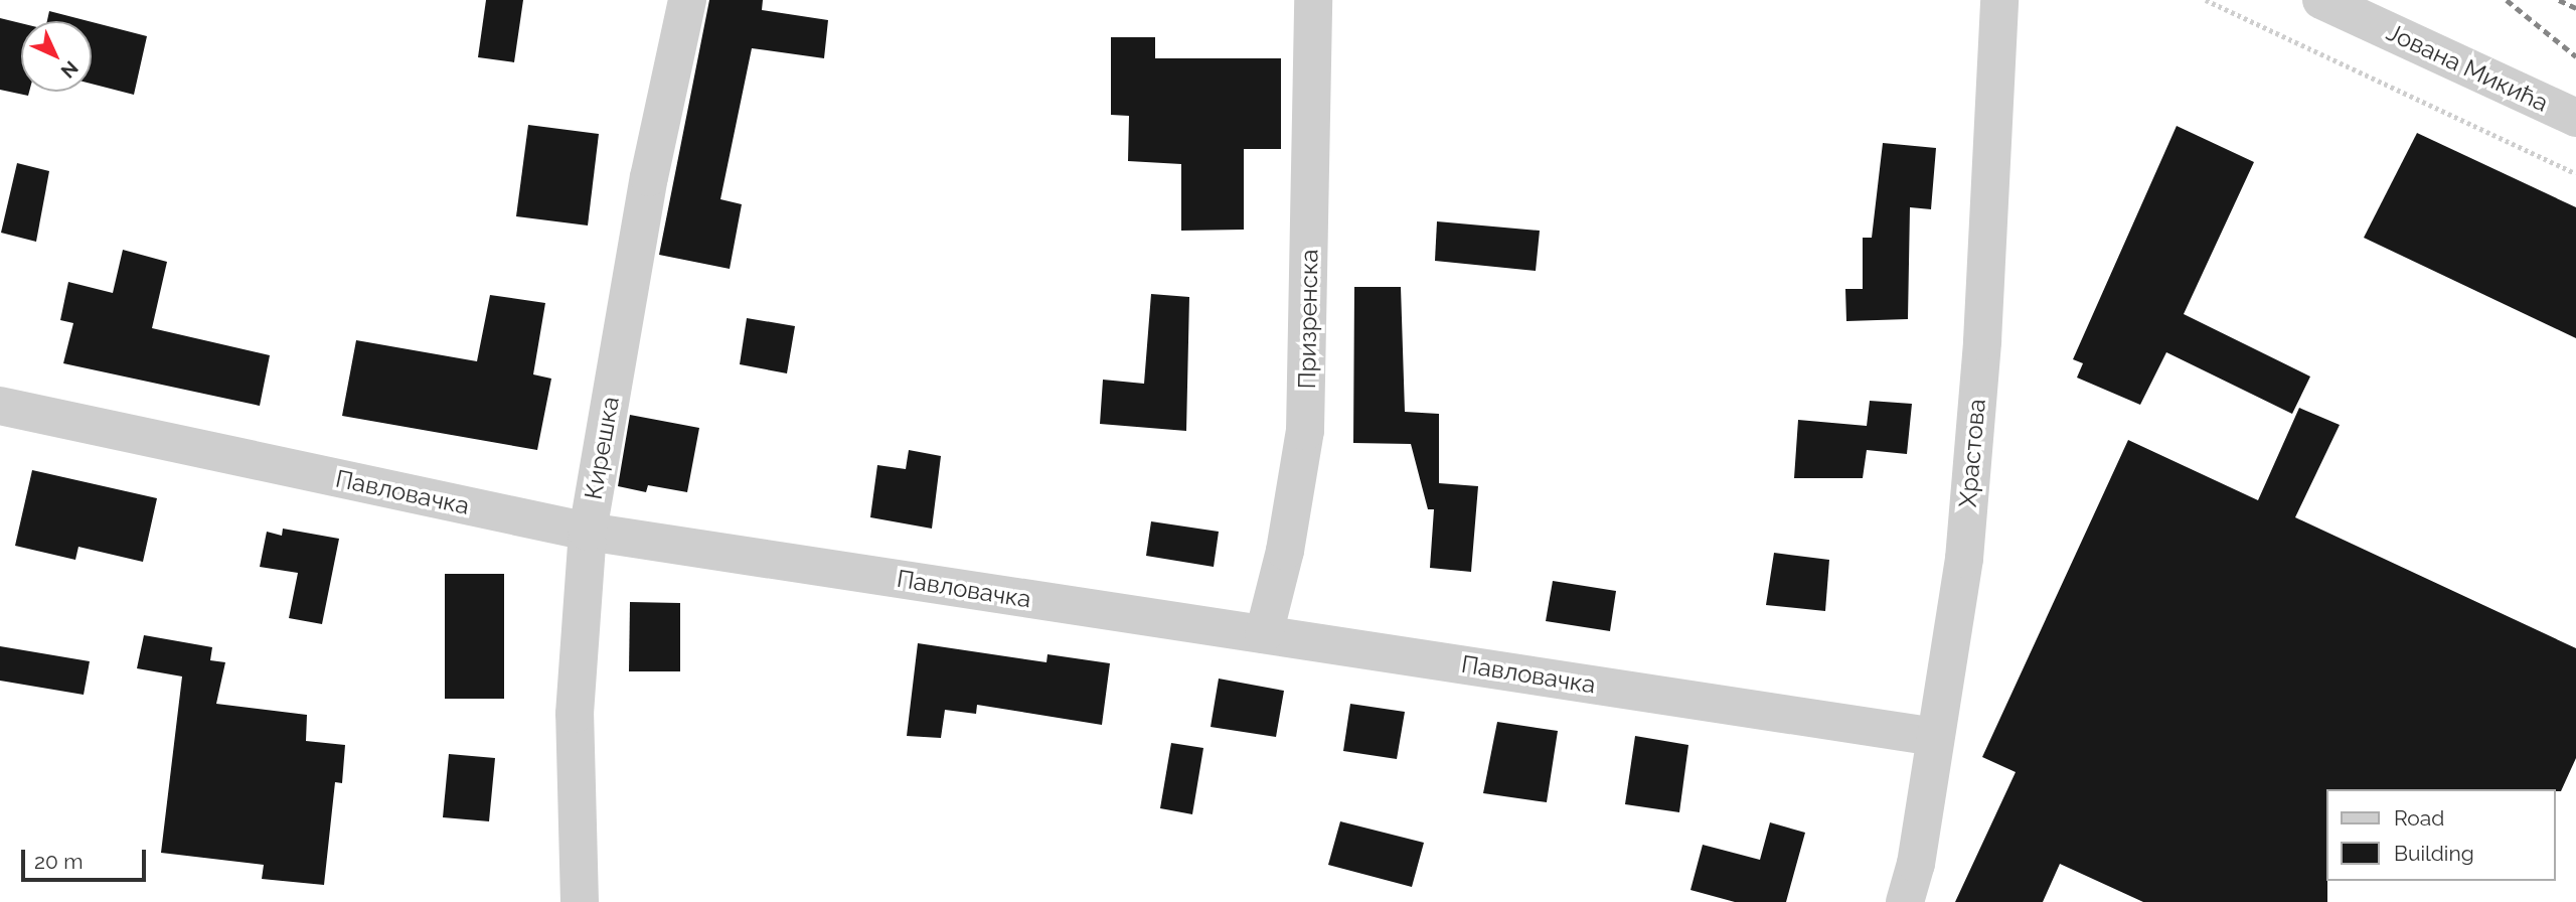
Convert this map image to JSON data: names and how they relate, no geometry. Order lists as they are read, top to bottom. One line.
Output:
{"streets":{"street":["Јована Микића","Призренска","Кирешка","Храстова","Павловачка"]},"crossings":[["Призренска","Павловачка"],["Кирешка","Павловачка"],["Храстова","Павловачка"]],"legend":["Road","Building"],"scale_bar":"20 m","north":"bottom right"}
